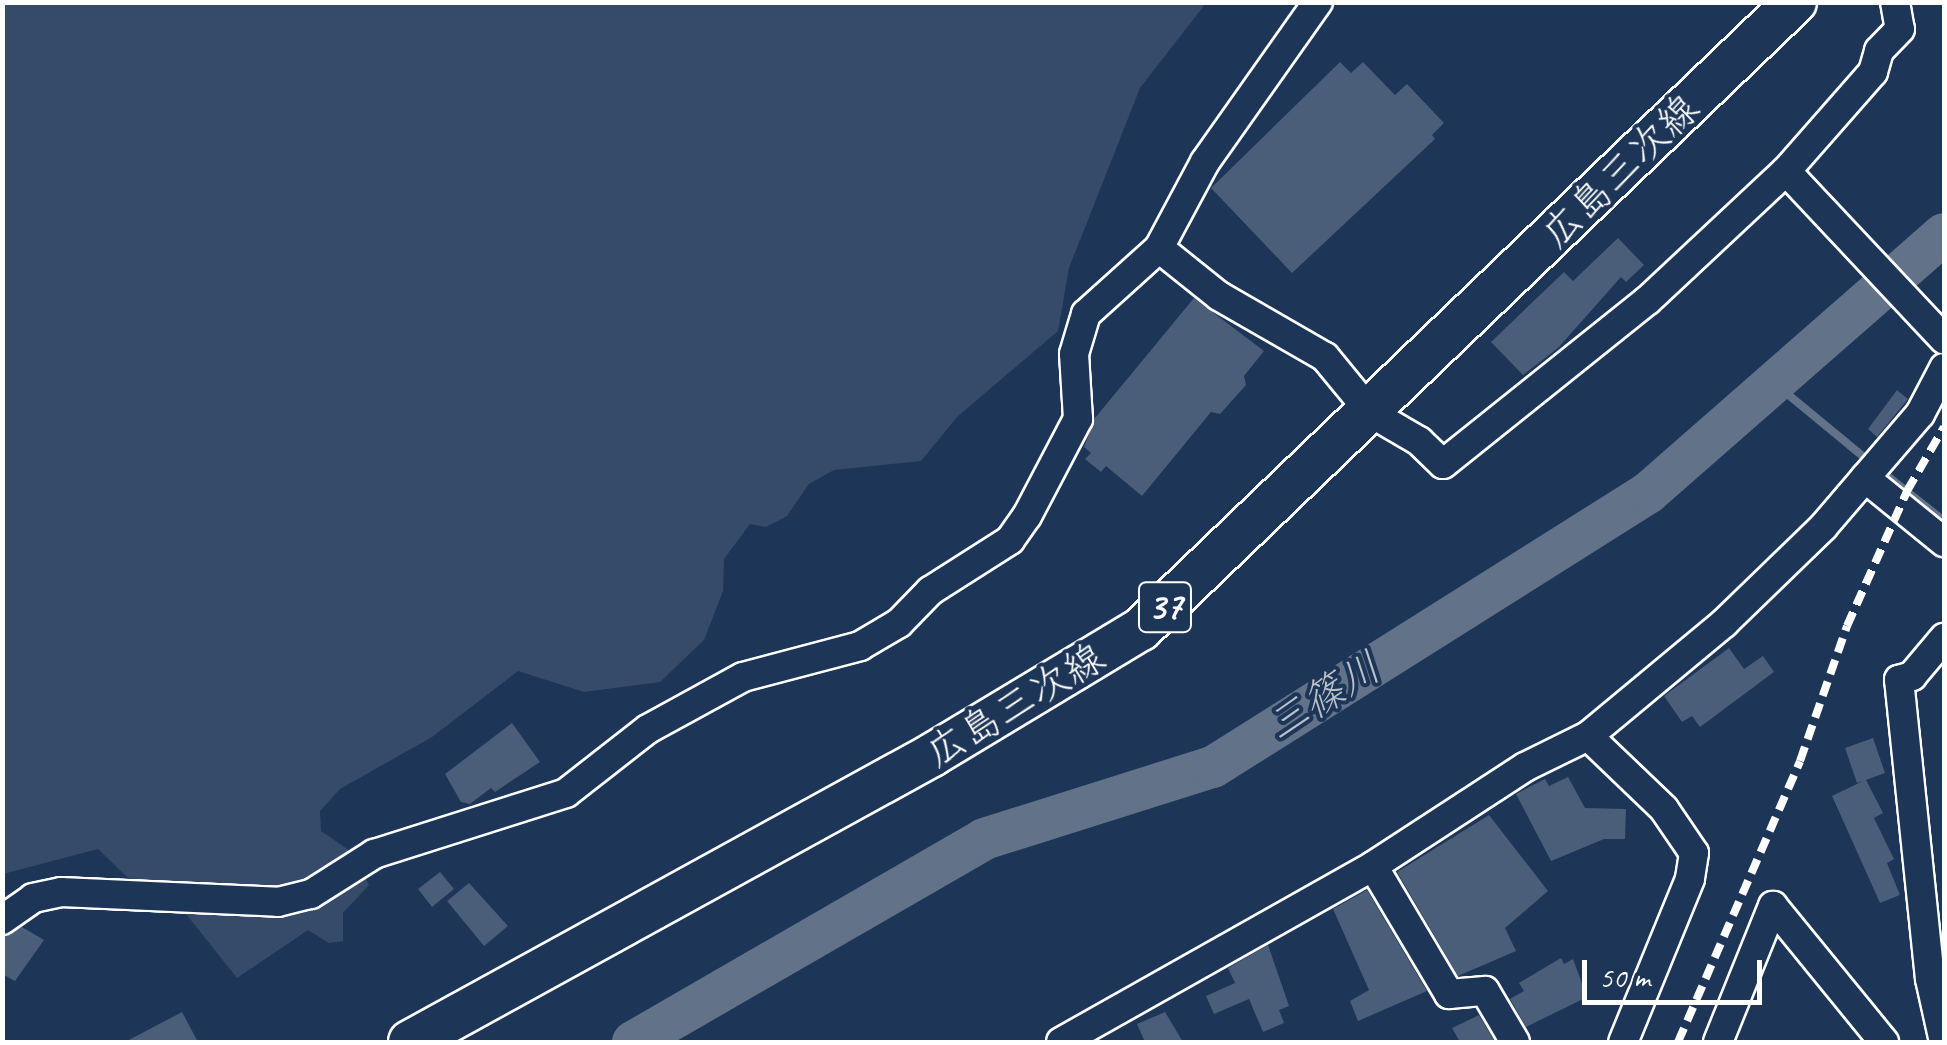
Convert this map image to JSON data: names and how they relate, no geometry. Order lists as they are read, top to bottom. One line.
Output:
{"streets":{"main road":["広島三次線","37"]},"water":["三篠川"],"scale_bar":"50 m"}
